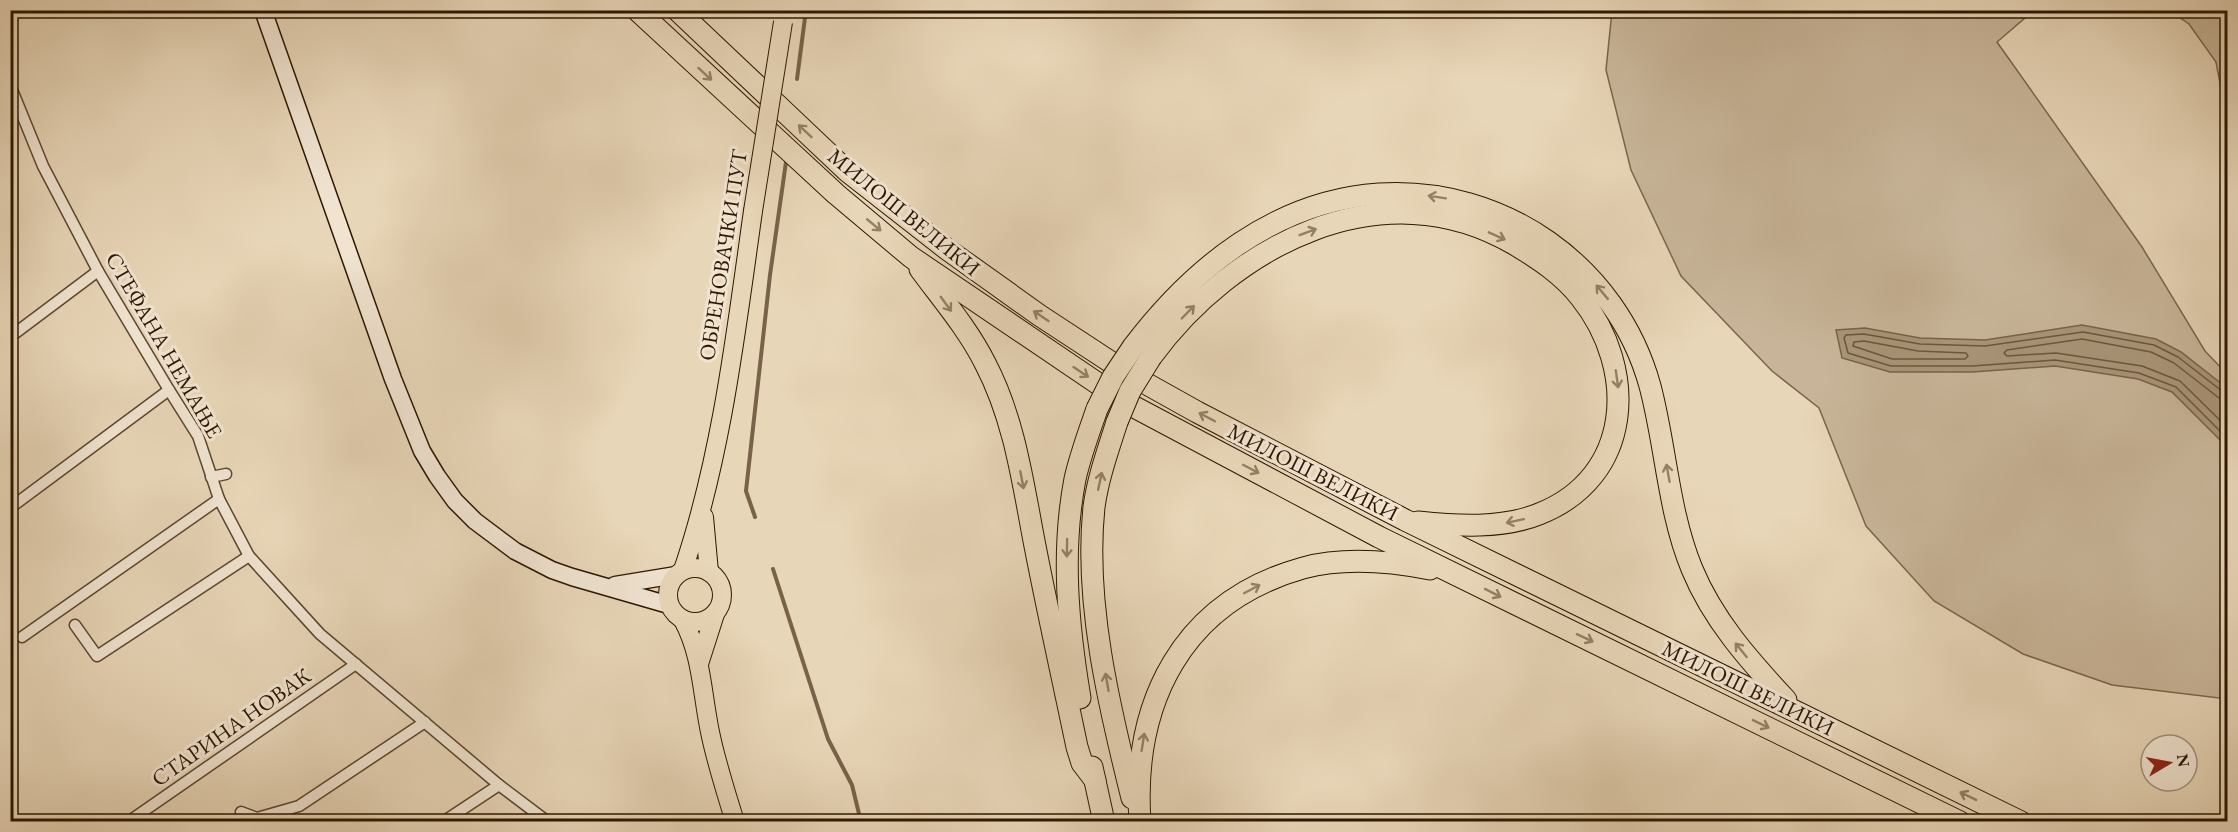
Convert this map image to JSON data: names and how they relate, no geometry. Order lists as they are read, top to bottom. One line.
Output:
{"streets":{"highway":["МИЛОШ ВЕЛИКИ"],"main road":["ОБРЕНОВАЧКИ ПУТ"],"street":["СТЕФАНА НЕМАЊЕ","СТАРИНА НОВАК"]},"crossings":[["СТЕФАНА НЕМАЊЕ","СТАРИНА НОВАК"]],"north":"right"}
